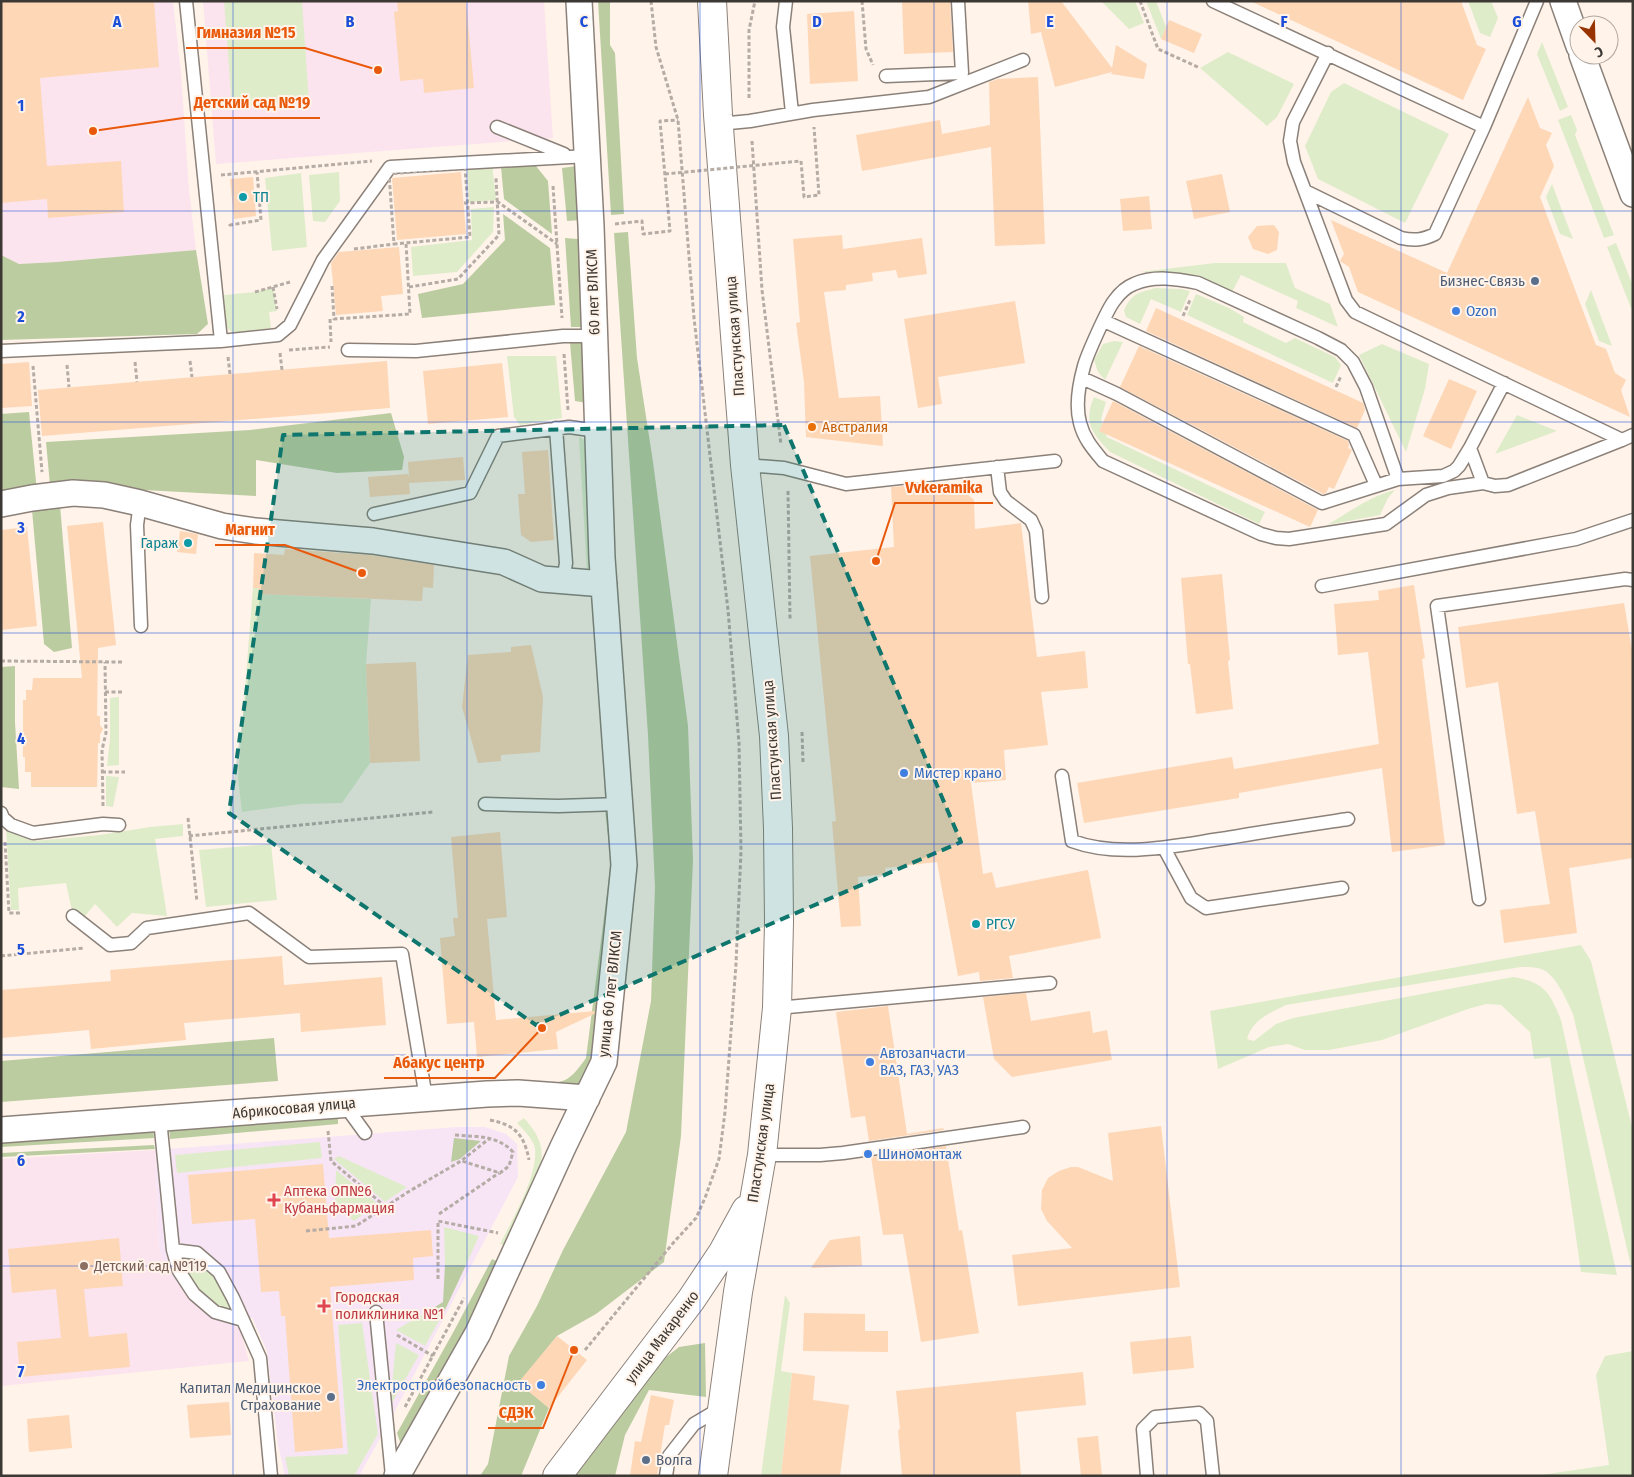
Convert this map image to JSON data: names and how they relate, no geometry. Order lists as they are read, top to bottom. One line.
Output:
{"streets":{"main road":["Пластунская улица","улица Макаренко"],"street":["60 лет ВЛКСМ","улица 60 лет ВЛКСМ","Абрикосовая улица"]},"crossings":[["60 лет ВЛКСМ","улица 60 лет ВЛКСМ"],["Пластунская улица","улица Макаренко"],["улица 60 лет ВЛКСМ","Абрикосовая улица"]],"places":{"other":["Гимназия №15","Детский сад №19","ТП","Бизнес-Связь","Ozon","Австралия","Гараж","Vvkeramika","Магнит","Мистер крано","РГСУ","Абакус центр","Автозапчасти ВАЗ, ГАЗ, УАЗ","Шиномонтаж","Детский сад №119","СДЭК","Электростройбезопасность","Капитал Медицинское Страхование","Волга"],"health":["Аптека ОП№6 Кубаньфармация","Городская поликлиника №1"]},"north":"bottom right","grid":{"columns":["A","B","C","D","E","F","G"],"rows":["1","2","3","4","5","6","7"]}}
